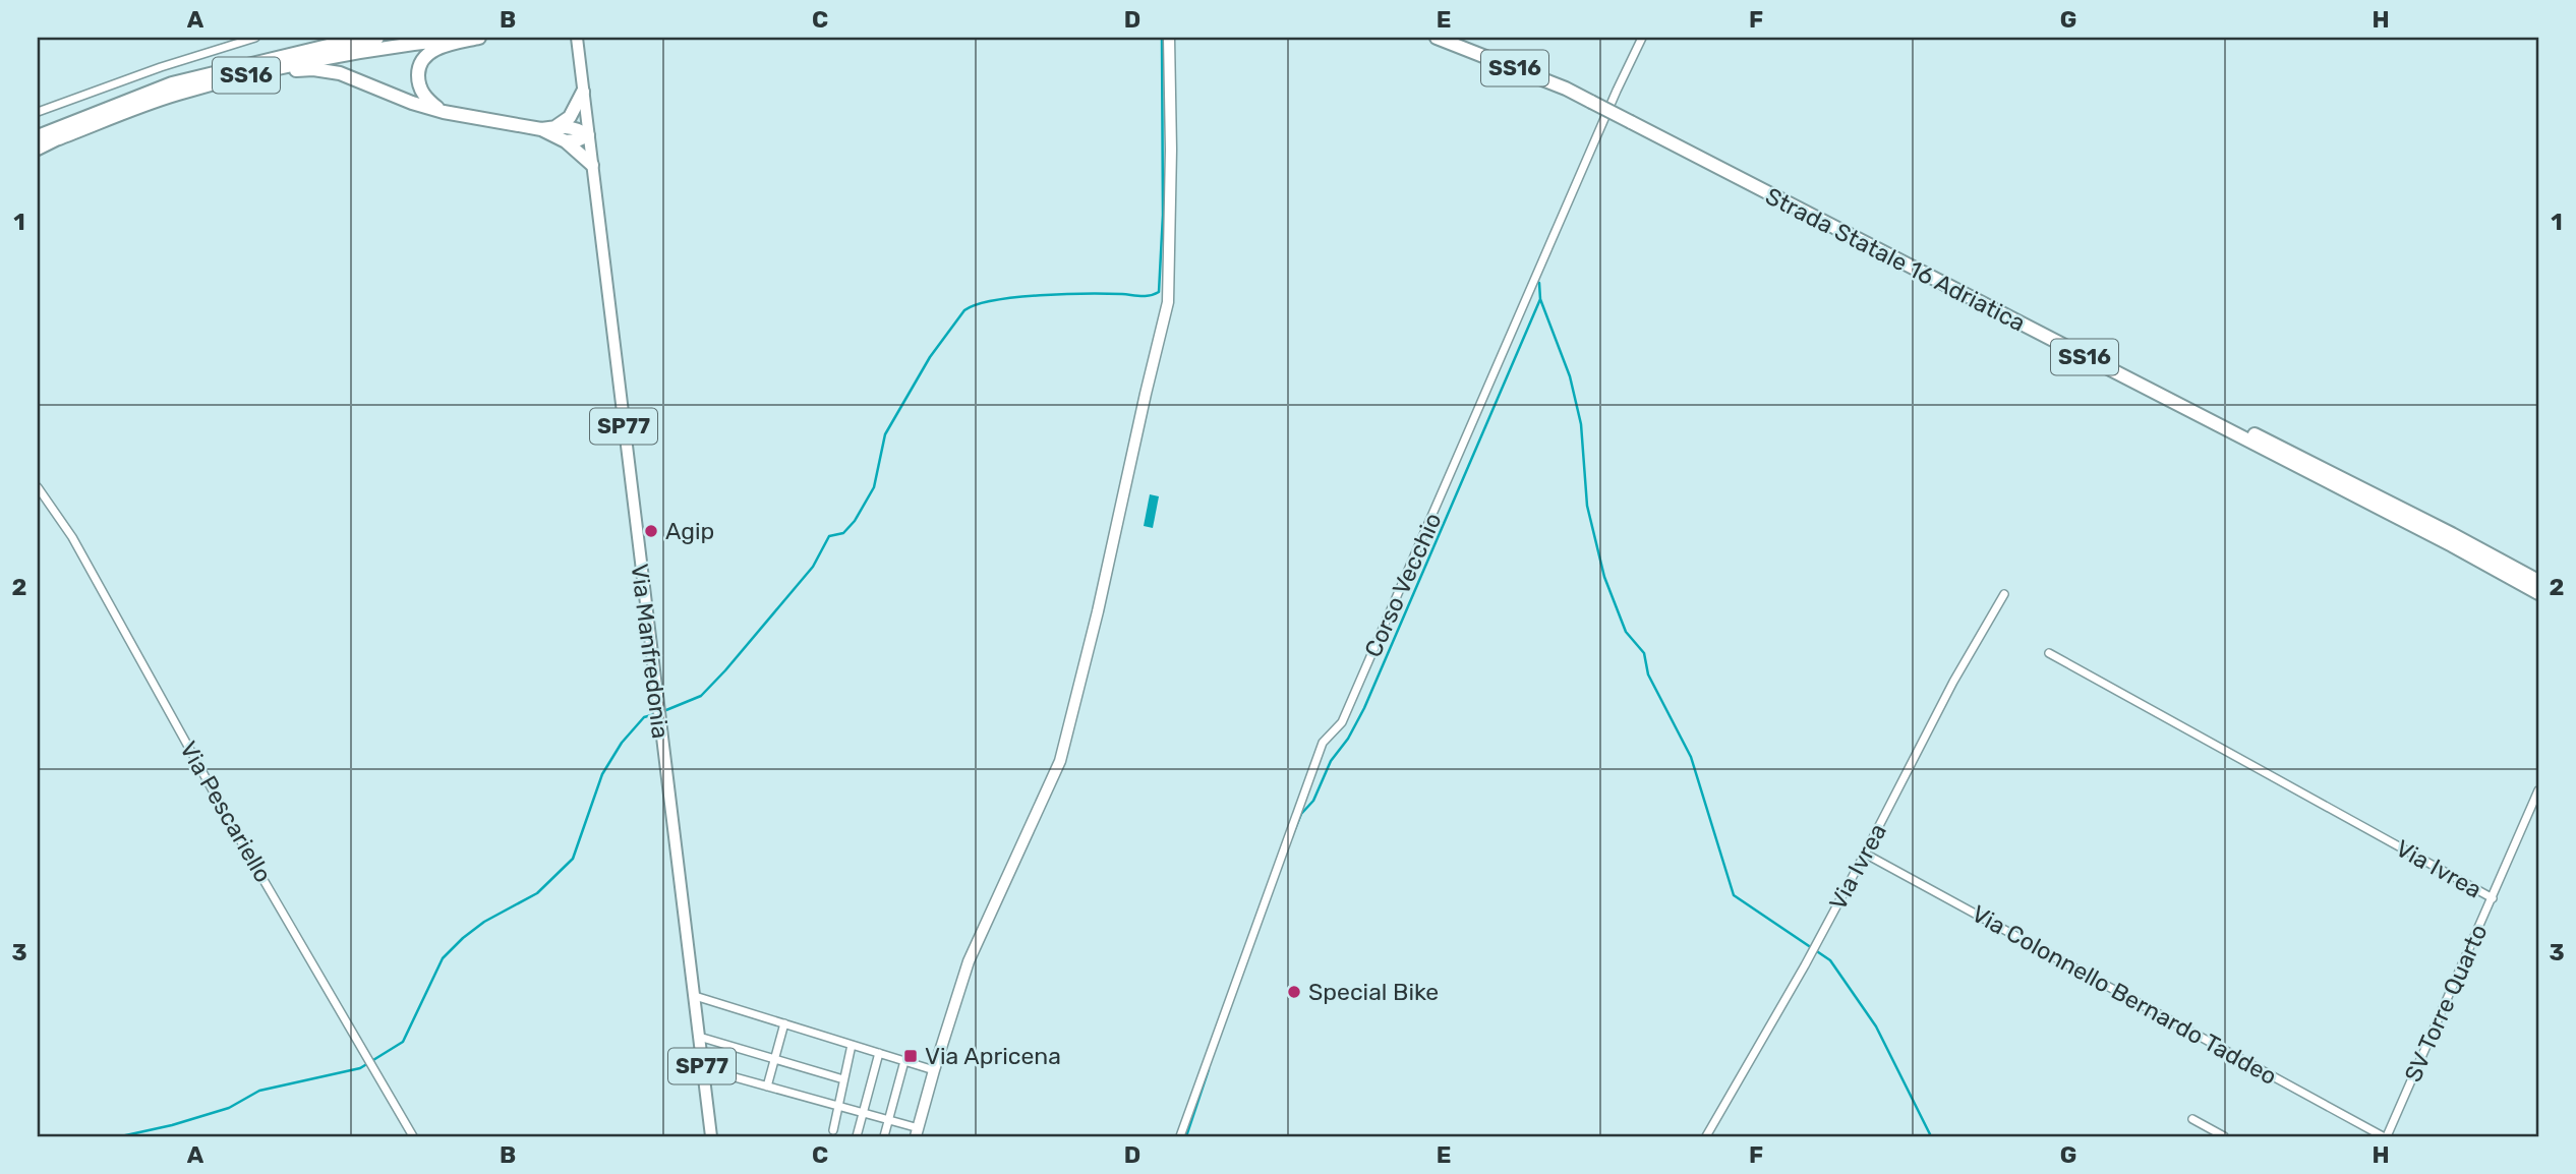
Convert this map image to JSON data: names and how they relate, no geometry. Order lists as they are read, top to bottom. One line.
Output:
{"streets":{"highway":["SS16","Strada Statale 16 Adriatica"],"main road":["SP77","Via Manfredonia"],"street":["Corso Vecchio","Via Pescariello","Via Ivrea","Via Colonnello Bernardo Taddeo","SV Torre Quarto"]},"crossings":[["SP77","Via Manfredonia"],["Via Ivrea","Via Colonnello Bernardo Taddeo"],["Via Ivrea","SV Torre Quarto"],["Via Colonnello Bernardo Taddeo","SV Torre Quarto"]],"places":{"other":["Agip","Special Bike"],"transit":["Via Apricena"]},"grid":{"columns":["A","B","C","D","E","F","G","H"],"rows":["1","2","3"]}}
